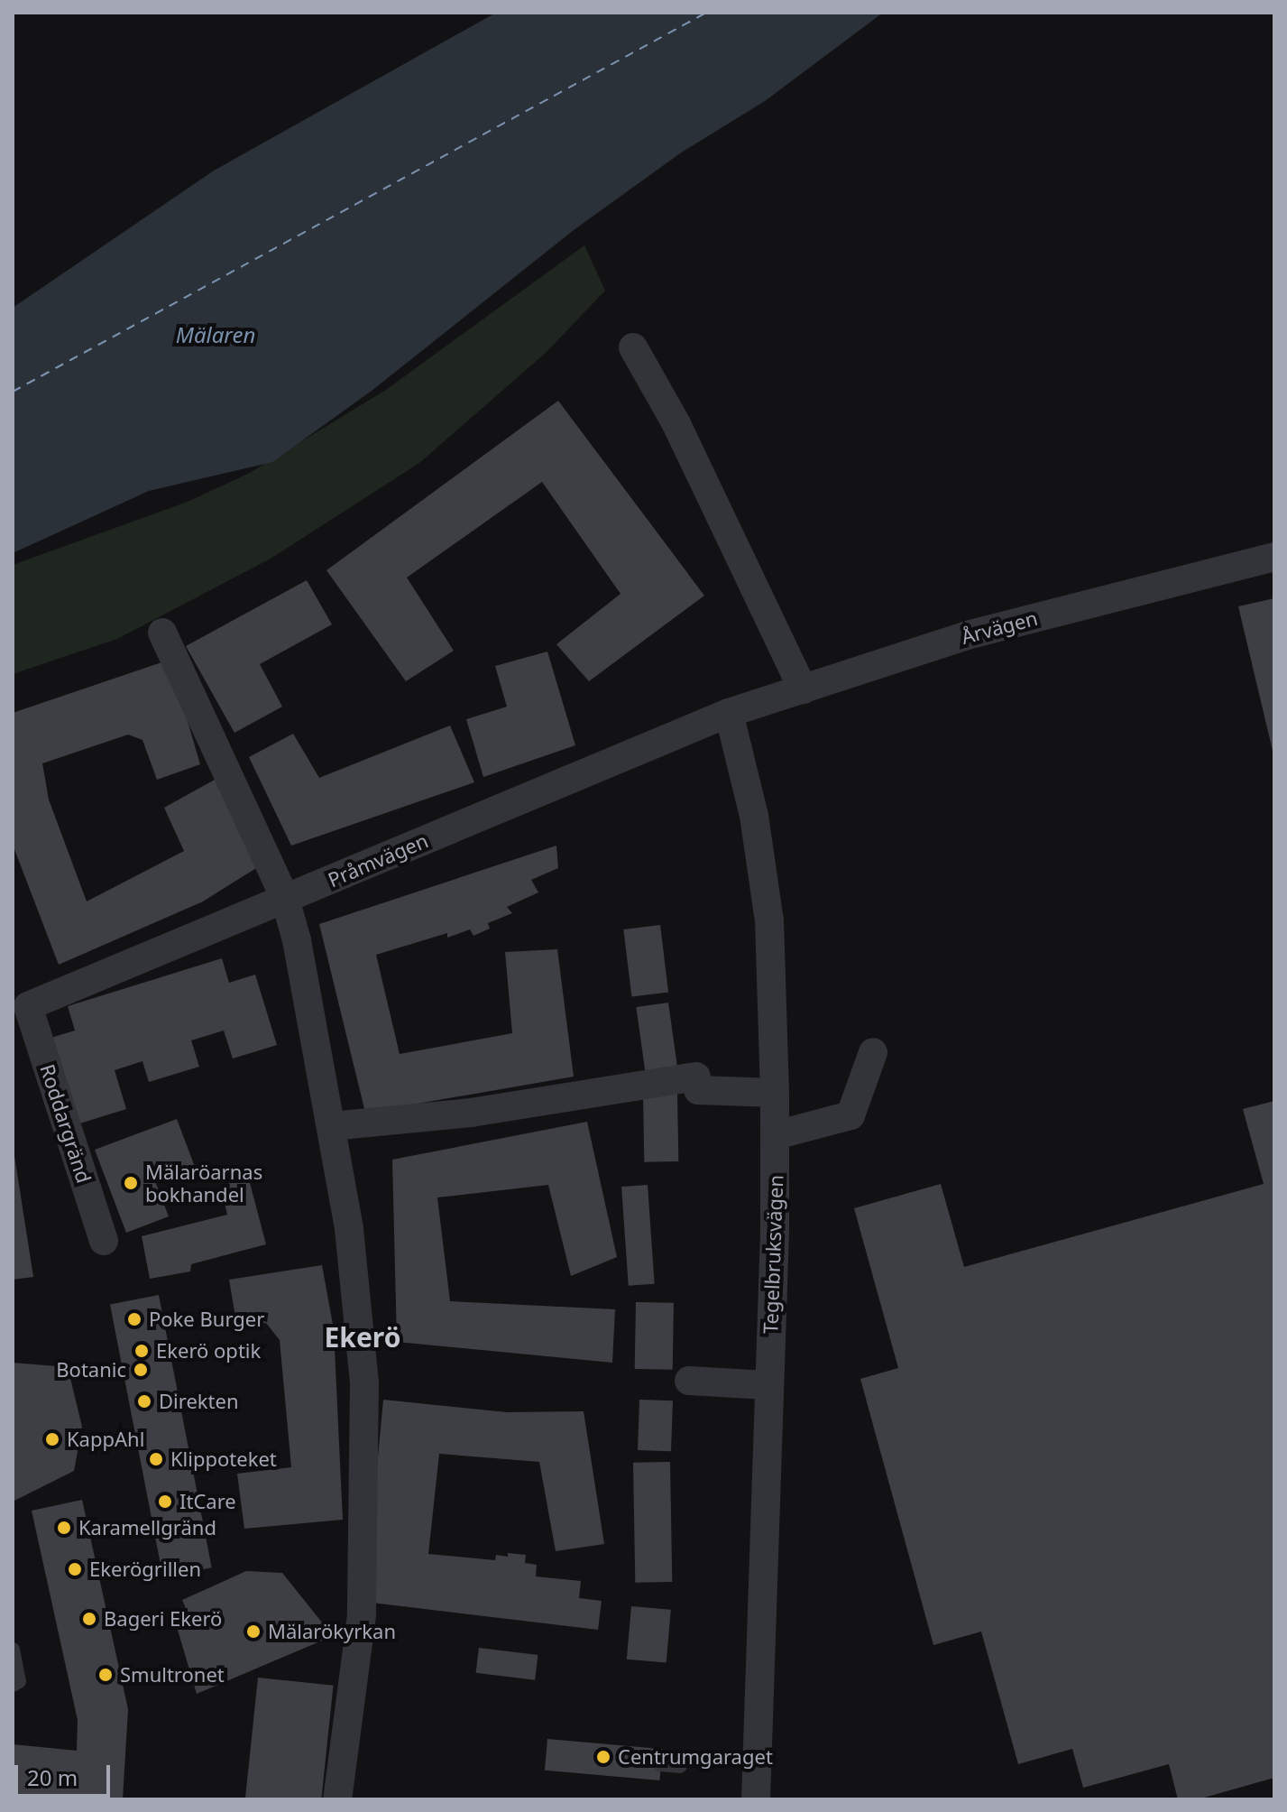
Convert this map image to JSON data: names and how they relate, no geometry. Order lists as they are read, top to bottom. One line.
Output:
{"streets":{"street":["Årvägen","Pråmvägen","Roddargränd","Tegelbruksvägen"]},"crossings":[["Årvägen","Pråmvägen"],["Årvägen","Tegelbruksvägen"],["Pråmvägen","Roddargränd"],["Pråmvägen","Tegelbruksvägen"]],"districts":["Ekerö"],"water":["Mälaren"],"places":["Mälaröarnas bokhandel","Poke Burger","Ekerö optik","Botanic","Direkten","KappAhl","Klippoteket","ItCare","Karamellgränd","Ekerögrillen","Bageri Ekerö","Mälarökyrkan","Smultronet","Centrumgaraget"],"scale_bar":"20 m"}
